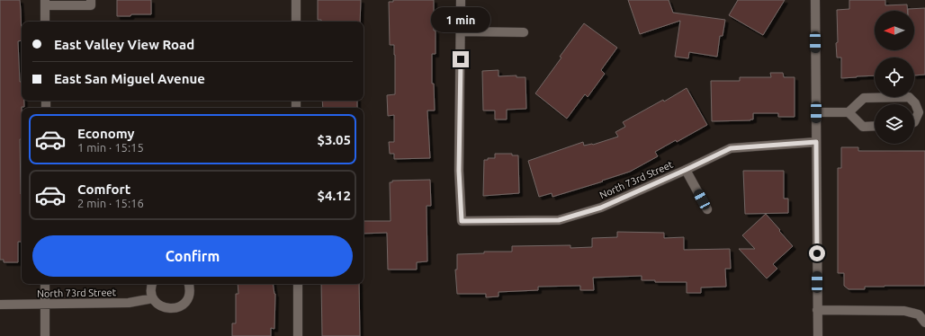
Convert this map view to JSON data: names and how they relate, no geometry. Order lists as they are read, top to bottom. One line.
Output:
{"streets":{"street":["North 73rd Street"]},"north":"left","page":{"bubble":"1 min","banner":["East Valley View Road","East San Miguel Avenue"],"list":[{"name":"Economy","note":"1 min · 15:15","value":"$3.05"},{"name":"Comfort","note":"2 min · 15:16","value":"$4.12"}],"buttons":"Confirm"}}
